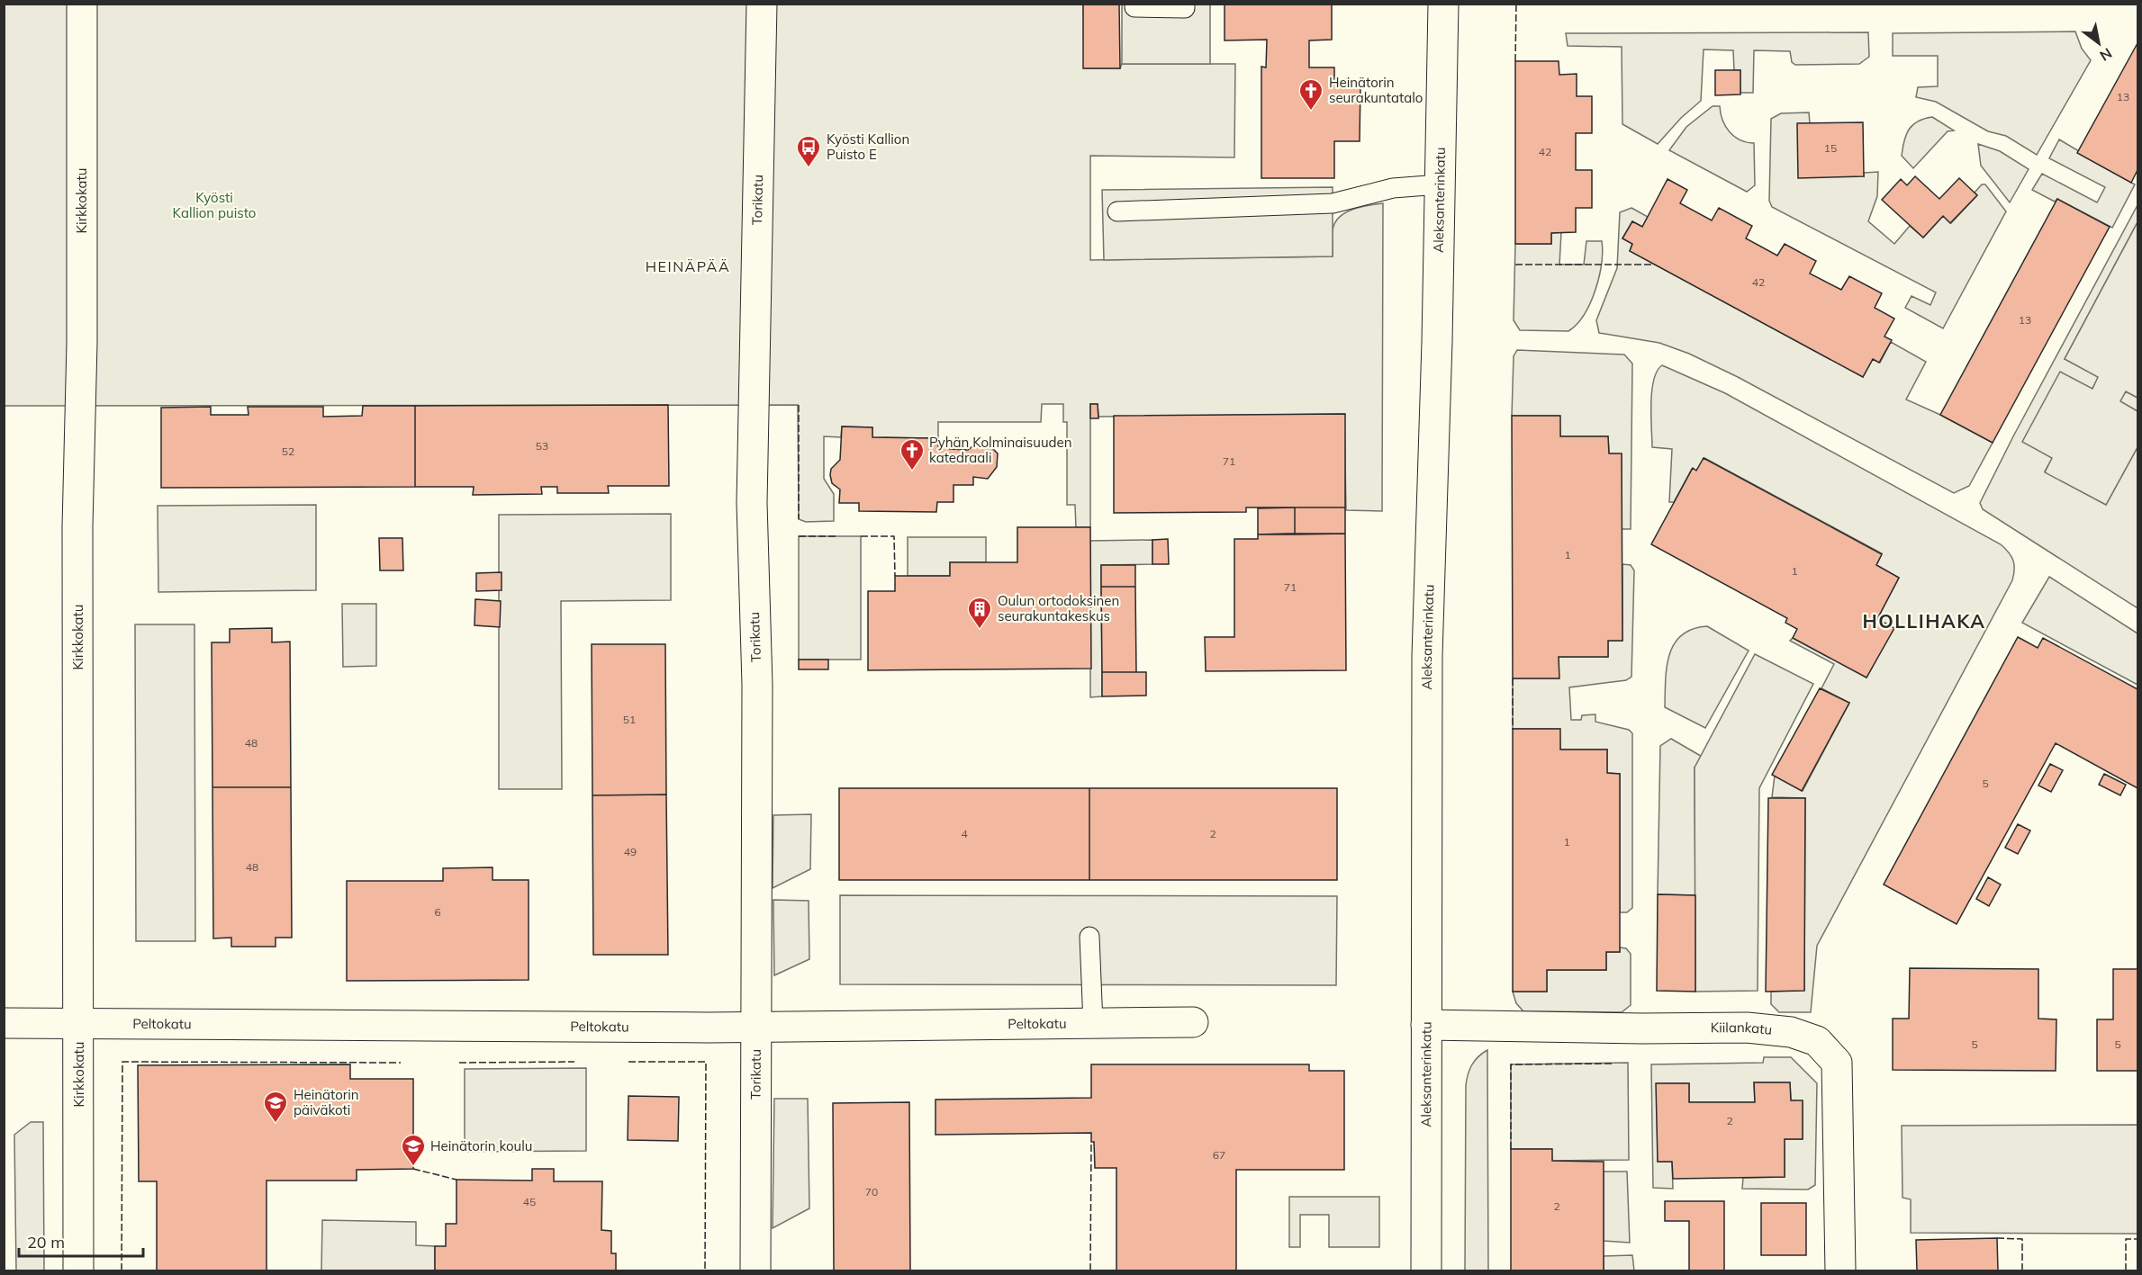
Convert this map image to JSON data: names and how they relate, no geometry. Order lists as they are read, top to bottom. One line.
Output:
{"streets":{"street":["Kirkkokatu","Torikatu","Aleksanterinkatu","Peltokatu","Kiilankatu"]},"crossings":[["Kirkkokatu","Peltokatu"],["Torikatu","Peltokatu"],["Aleksanterinkatu","Kiilankatu"]],"districts":["HEINÄPÄÄ","HOLLIHAKA"],"parks":["Kyösti Kallion puisto"],"places":{"church":["Heinätorin seurakuntatalo","Pyhän Kolminaisuuden katedraali"],"bus stop":["Kyösti Kallion Puisto E"],"building":["Oulun ortodoksinen seurakuntakeskus"],"school or university":["Heinätorin päiväkoti","Heinätorin koulu"]},"house_numbers":["13","15","42","42","13","53","52","71","1","1","71","51","48","5","4","2","1","49","48","6","5","5","2","67","70","45","2"],"scale_bar":"20 m","north":"bottom right"}
